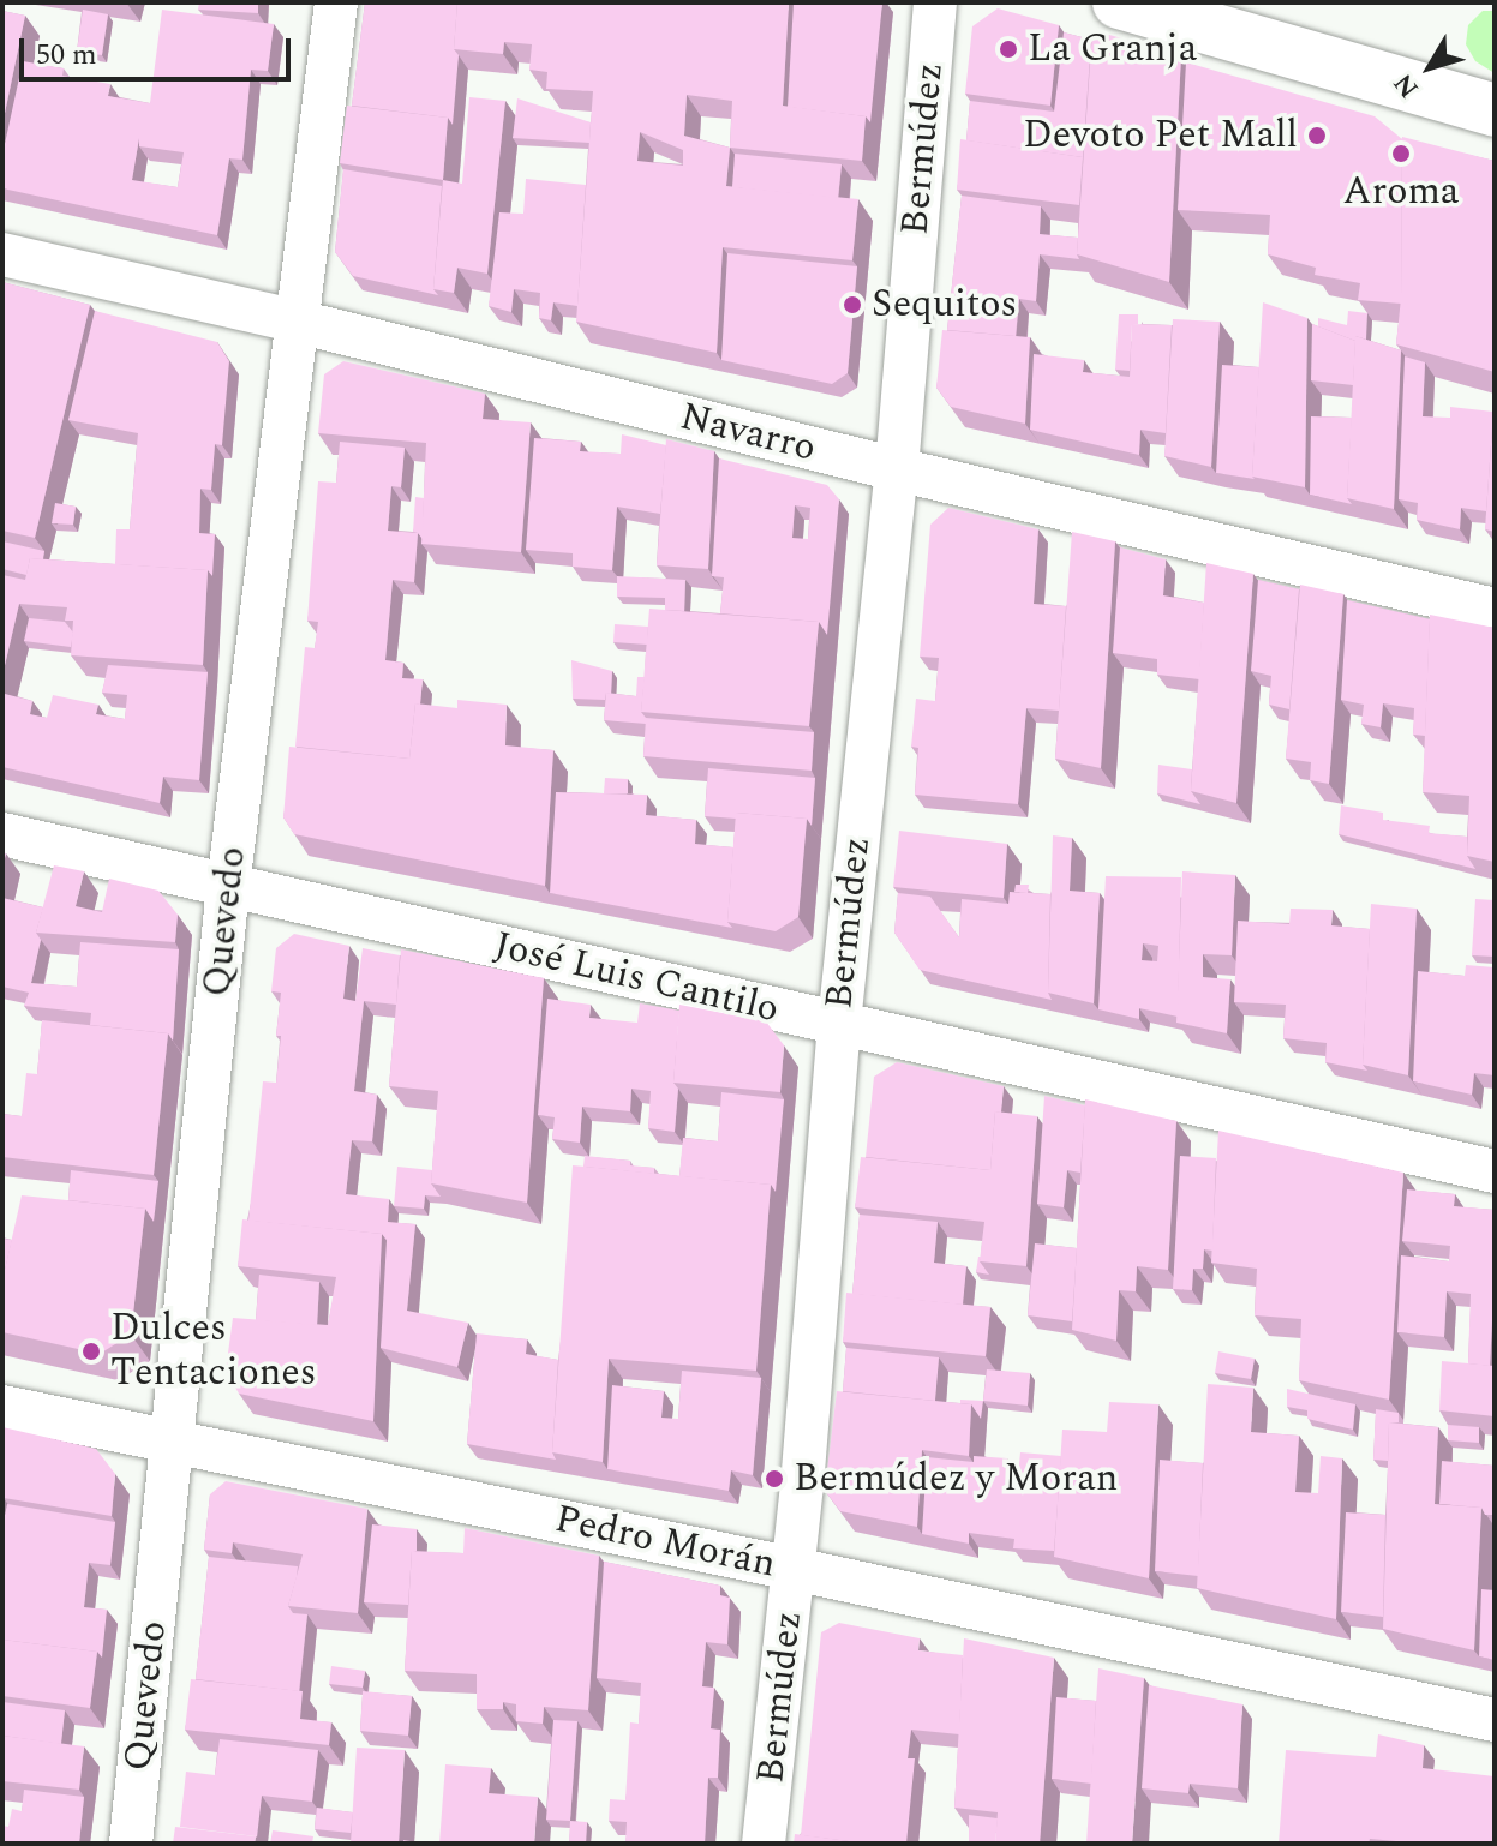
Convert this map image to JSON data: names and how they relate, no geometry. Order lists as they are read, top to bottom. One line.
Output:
{"streets":{"street":["Bermúdez","Navarro","Quevedo","José Luis Cantilo","Pedro Morán"]},"crossings":[["Bermúdez","Navarro"],["Bermúdez","José Luis Cantilo"],["Bermúdez","Pedro Morán"],["Navarro","Quevedo"],["Quevedo","José Luis Cantilo"],["Quevedo","Pedro Morán"]],"places":["La Granja","Devoto Pet Mall","Aroma","Sequitos","Dulces Tentaciones","Bermúdez y Moran"],"scale_bar":"50 m","north":"bottom left"}
